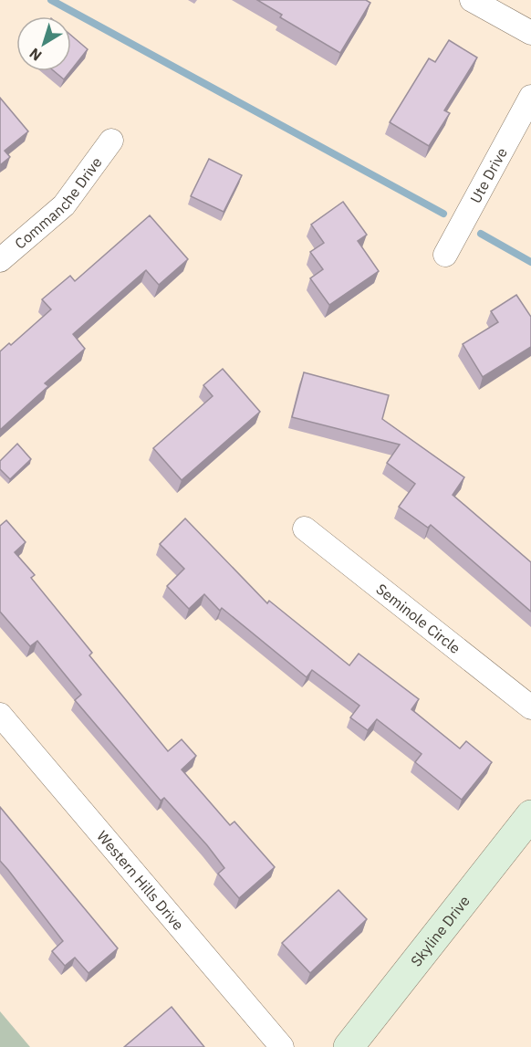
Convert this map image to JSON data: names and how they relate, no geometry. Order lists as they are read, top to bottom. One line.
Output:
{"streets":{"street":["Ute Drive","Commanche Drive","Seminole Circle","Western Hills Drive","Skyline Drive"]},"north":"bottom left"}
